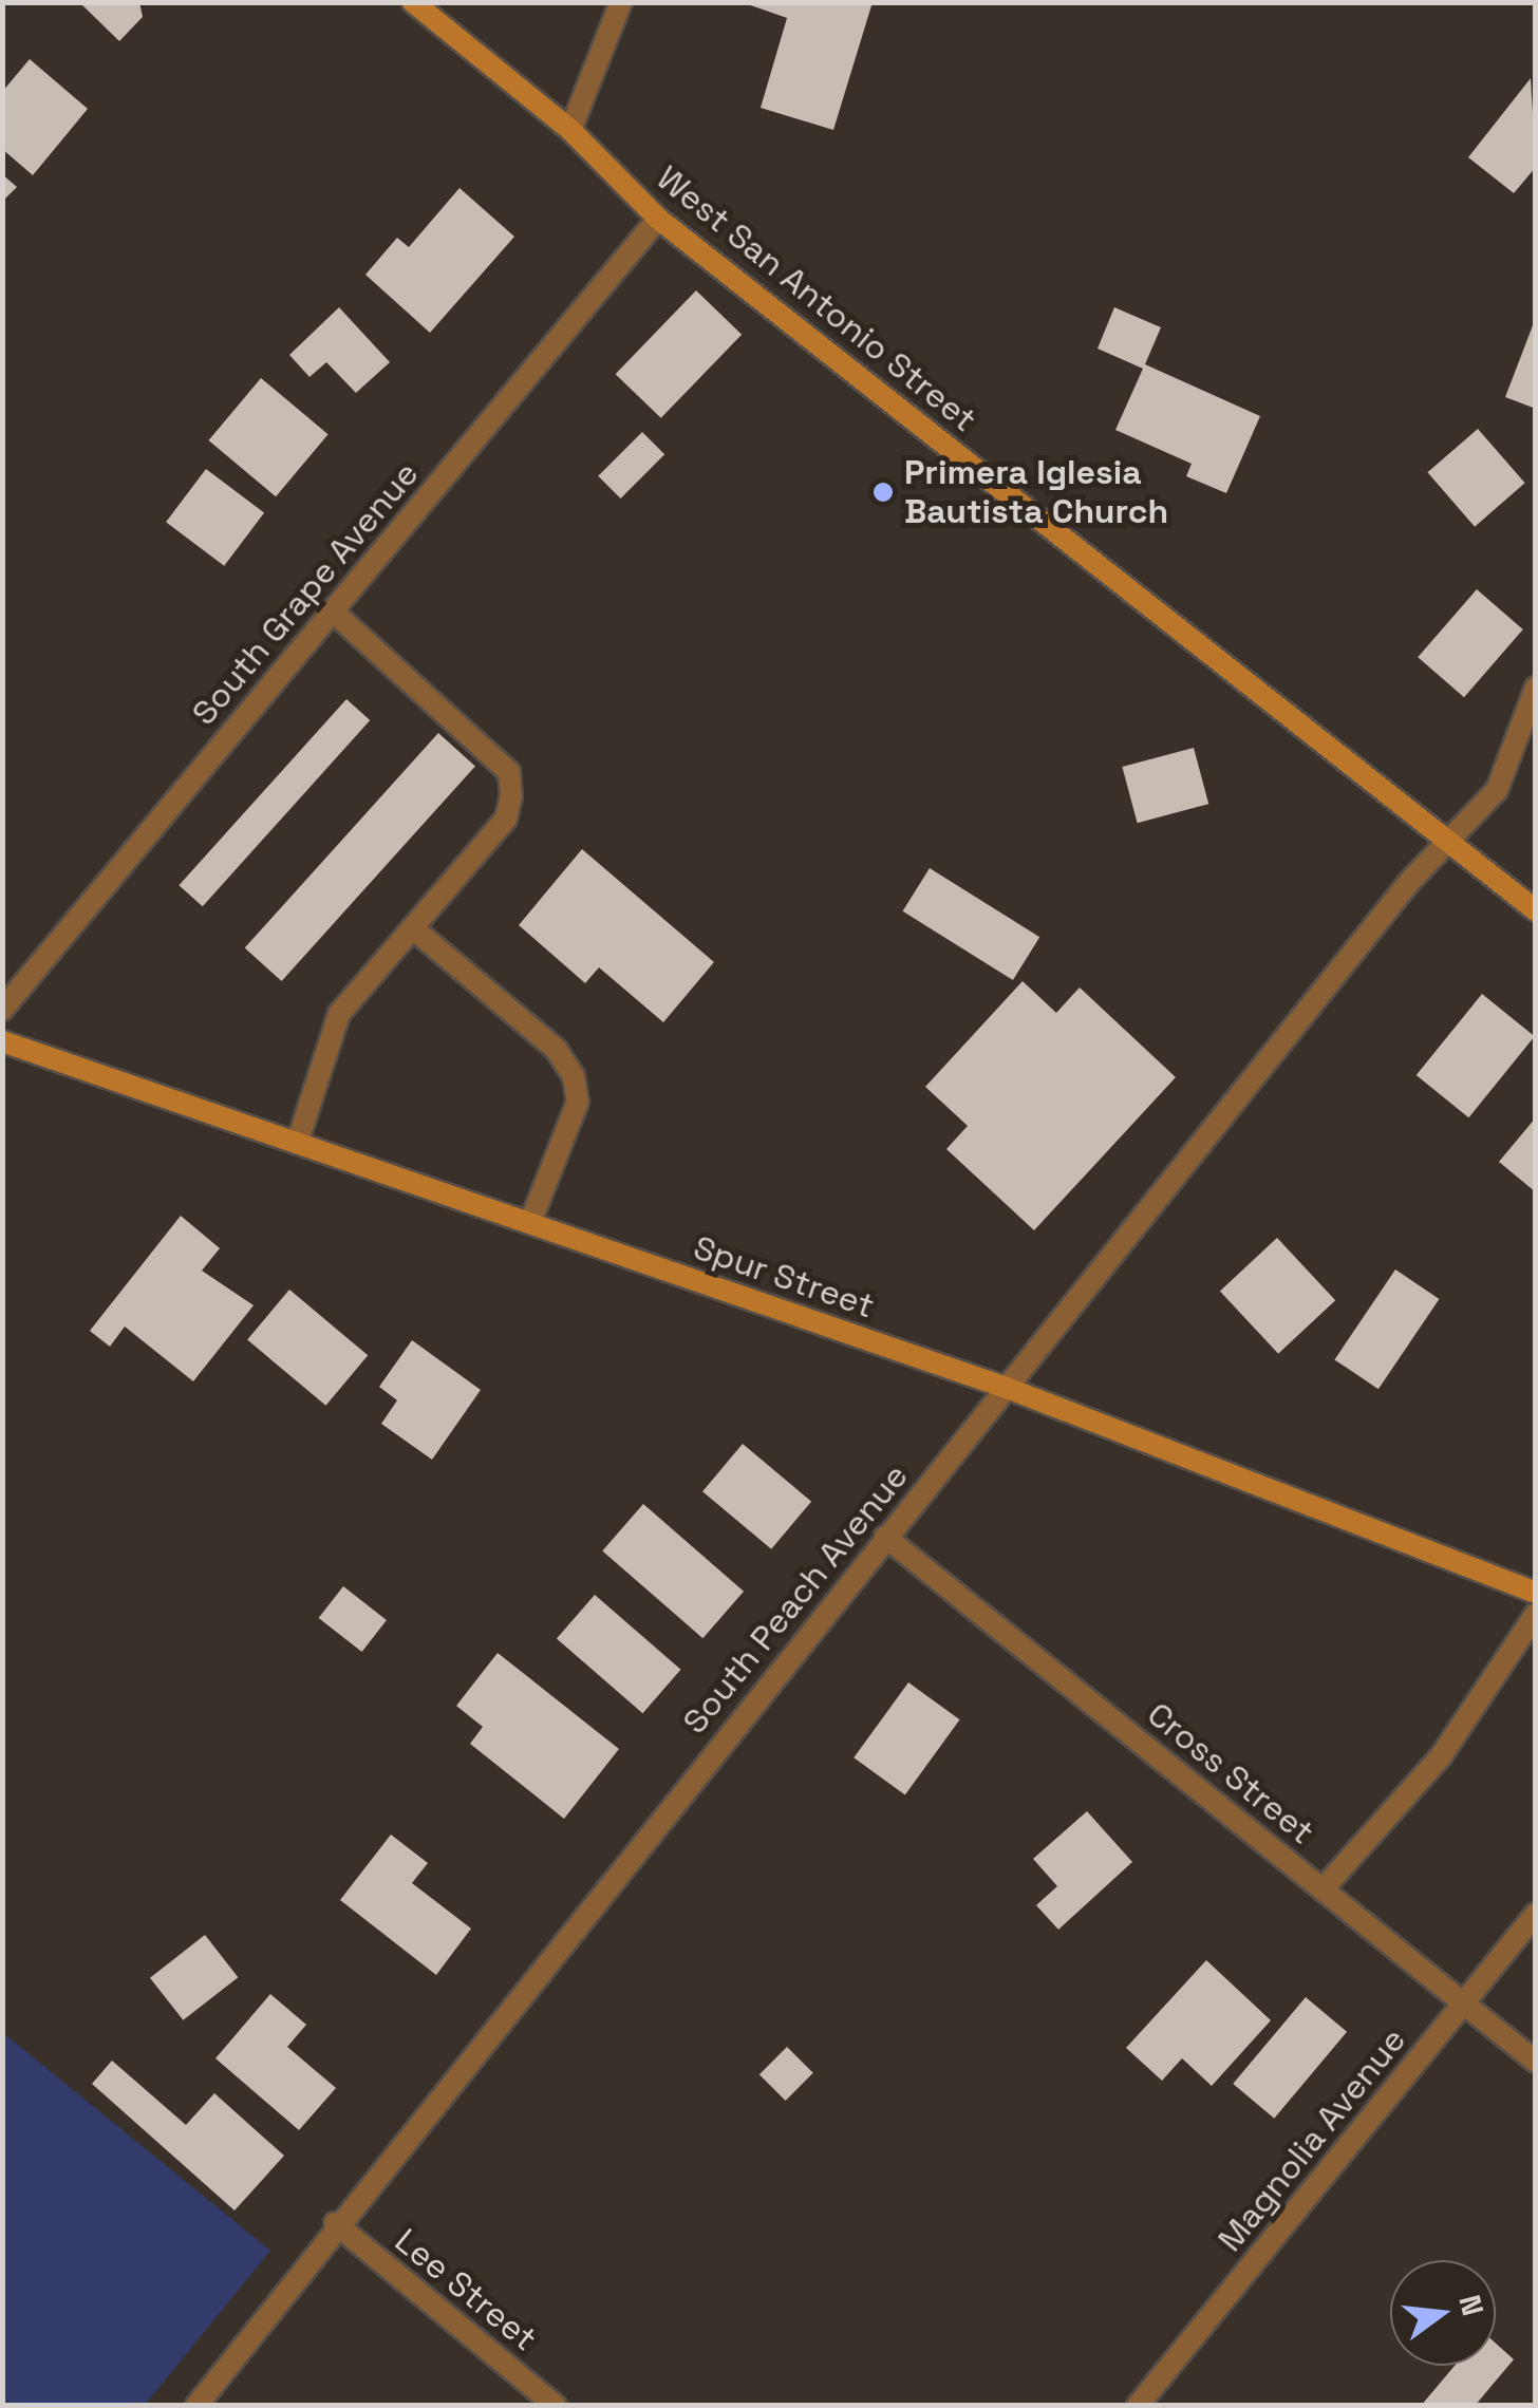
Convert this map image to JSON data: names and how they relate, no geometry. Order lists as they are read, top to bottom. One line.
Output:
{"streets":{"main road":["West San Antonio Street","Spur Street"],"street":["South Grape Avenue","South Peach Avenue","Cross Street","Magnolia Avenue","Lee Street"]},"crossings":[["West San Antonio Street","South Grape Avenue"],["West San Antonio Street","South Peach Avenue"],["Spur Street","South Peach Avenue"],["South Peach Avenue","Cross Street"],["South Peach Avenue","Lee Street"],["Cross Street","Magnolia Avenue"]],"places":["Primera Iglesia Bautista Church"],"north":"right"}
